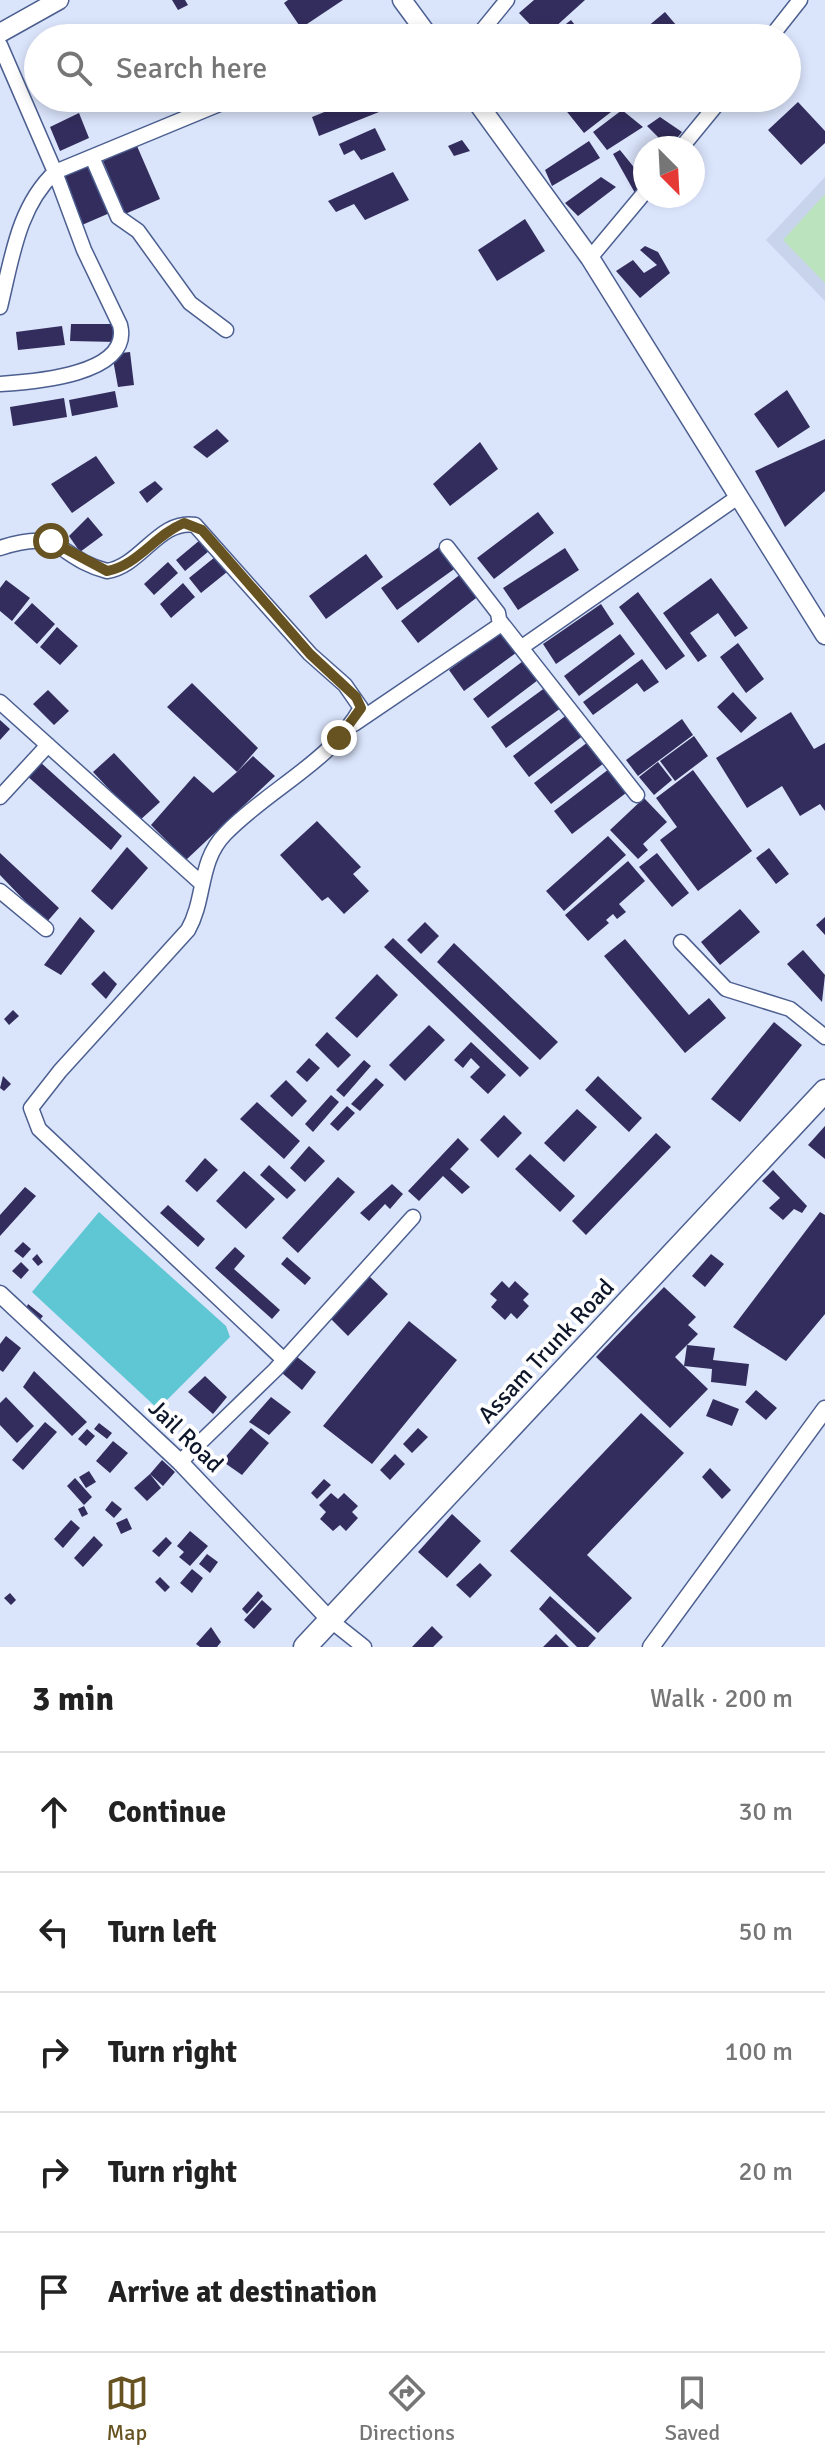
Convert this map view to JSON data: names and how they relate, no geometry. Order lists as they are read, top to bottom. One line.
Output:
{"streets":{"main road":["Assam Trunk Road"],"street":["Jail Road"]},"crossings":[["Assam Trunk Road","Jail Road"]],"north":"bottom right","page":{"search":"Search here","heading":["3 min","Walk · 200 m"],"list":[["Continue","30 m"],["Turn left","50 m"],["Turn right","100 m"],["Turn right","20 m"],"Arrive at destination"],"nav":["Map","Directions","Saved"]}}
